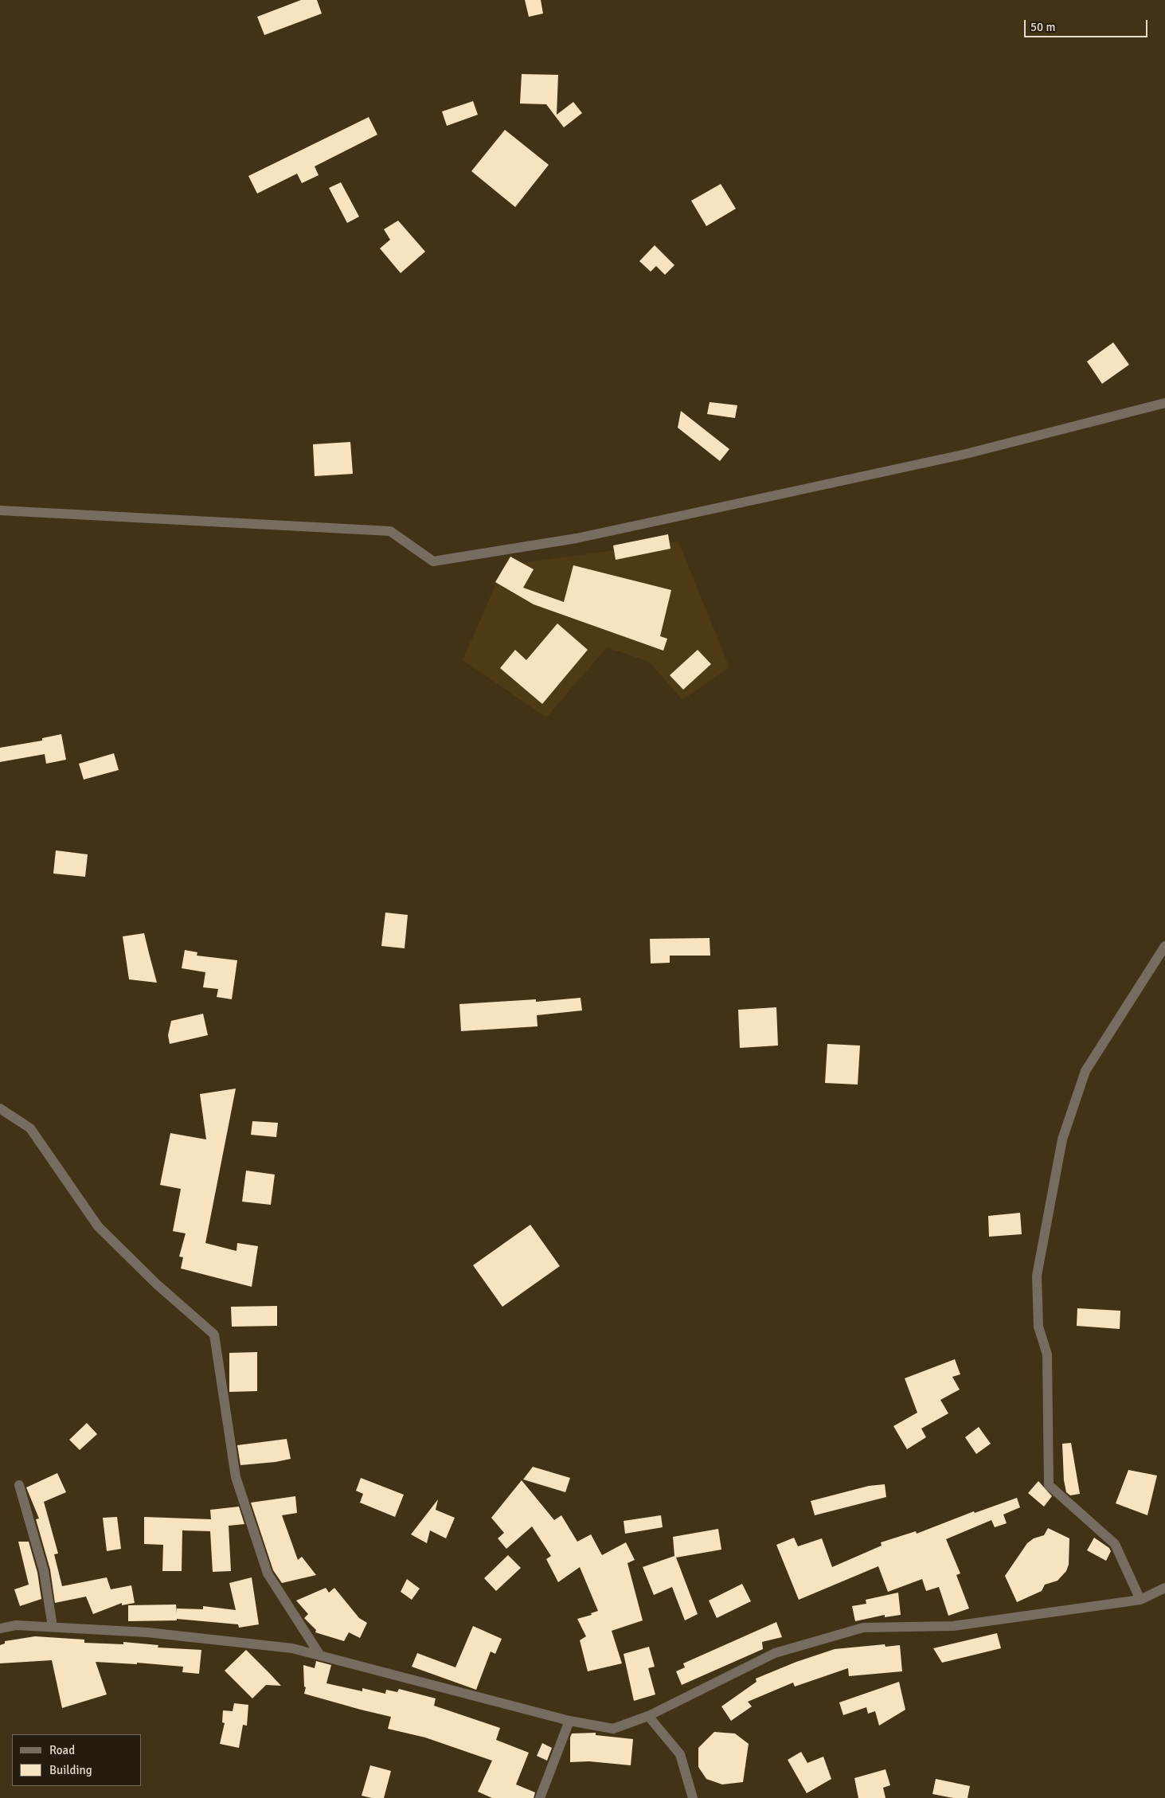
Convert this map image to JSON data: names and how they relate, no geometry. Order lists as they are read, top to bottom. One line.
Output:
{"legend":["Road","Building"],"scale_bar":"50 m"}
